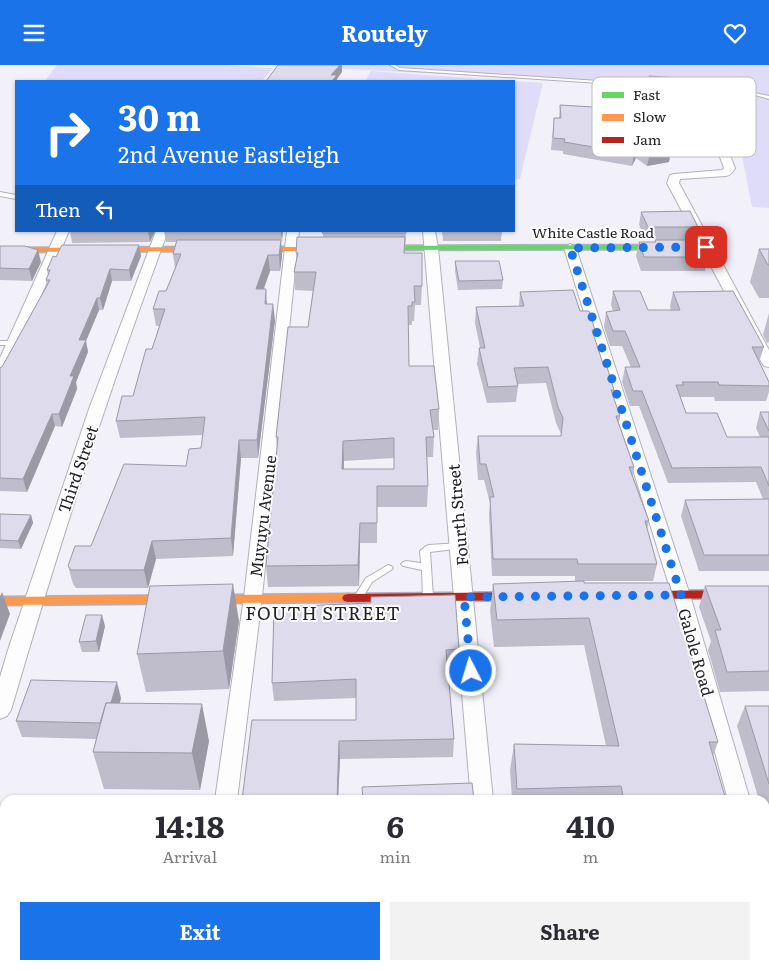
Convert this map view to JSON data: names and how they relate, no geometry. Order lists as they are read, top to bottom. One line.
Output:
{"streets":{"street":["White Castle Road","Third Street","Fourth Street","Muyuyu Avenue","Galole Road"]},"crossings":[["White Castle Road","Fourth Street"],["White Castle Road","Galole Road"]],"districts":["FOUTH STREET"],"legend":["Fast","Slow","Jam"],"page":{"header":"Routely","turn":["30 m","2nd Avenue Eastleigh"],"then":"Then","eta":["14:18","Arrival","6","min","410","m"],"buttons":["Exit","Share"]}}
